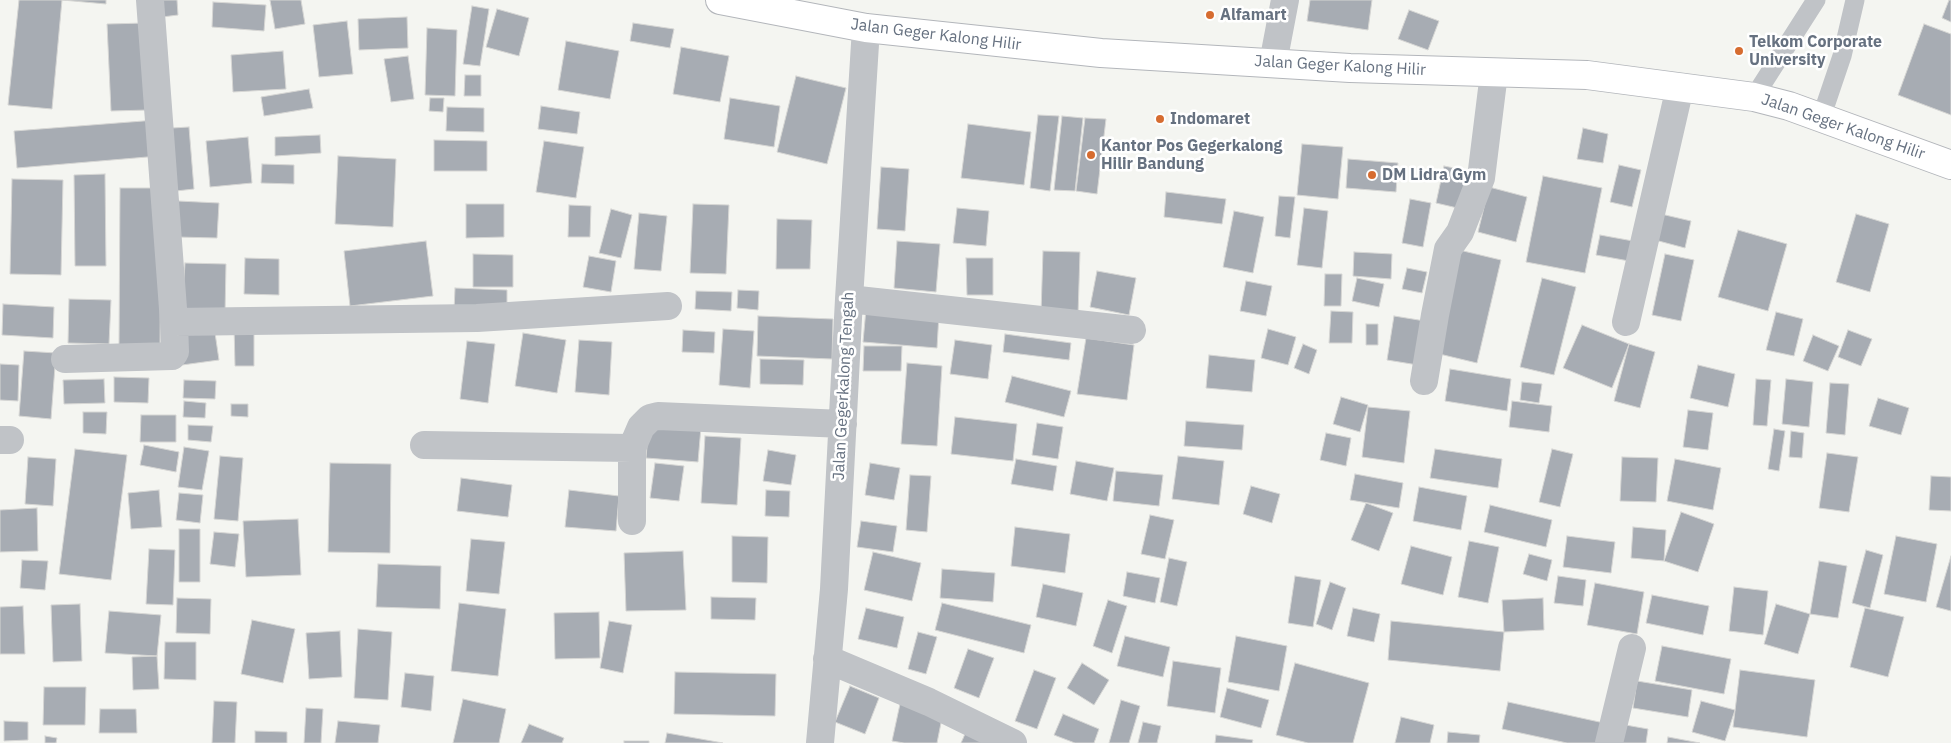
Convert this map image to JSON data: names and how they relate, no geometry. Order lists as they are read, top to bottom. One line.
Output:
{"streets":{"main road":["Jalan Geger Kalong Hilir"],"street":["Jalan Gegerkalong Tengah"]},"crossings":[["Jalan Geger Kalong Hilir","Jalan Gegerkalong Tengah"]],"places":["Alfamart","Telkom Corporate University","Indomaret","Kantor Pos Gegerkalong Hilir Bandung","DM Lidra Gym"]}
